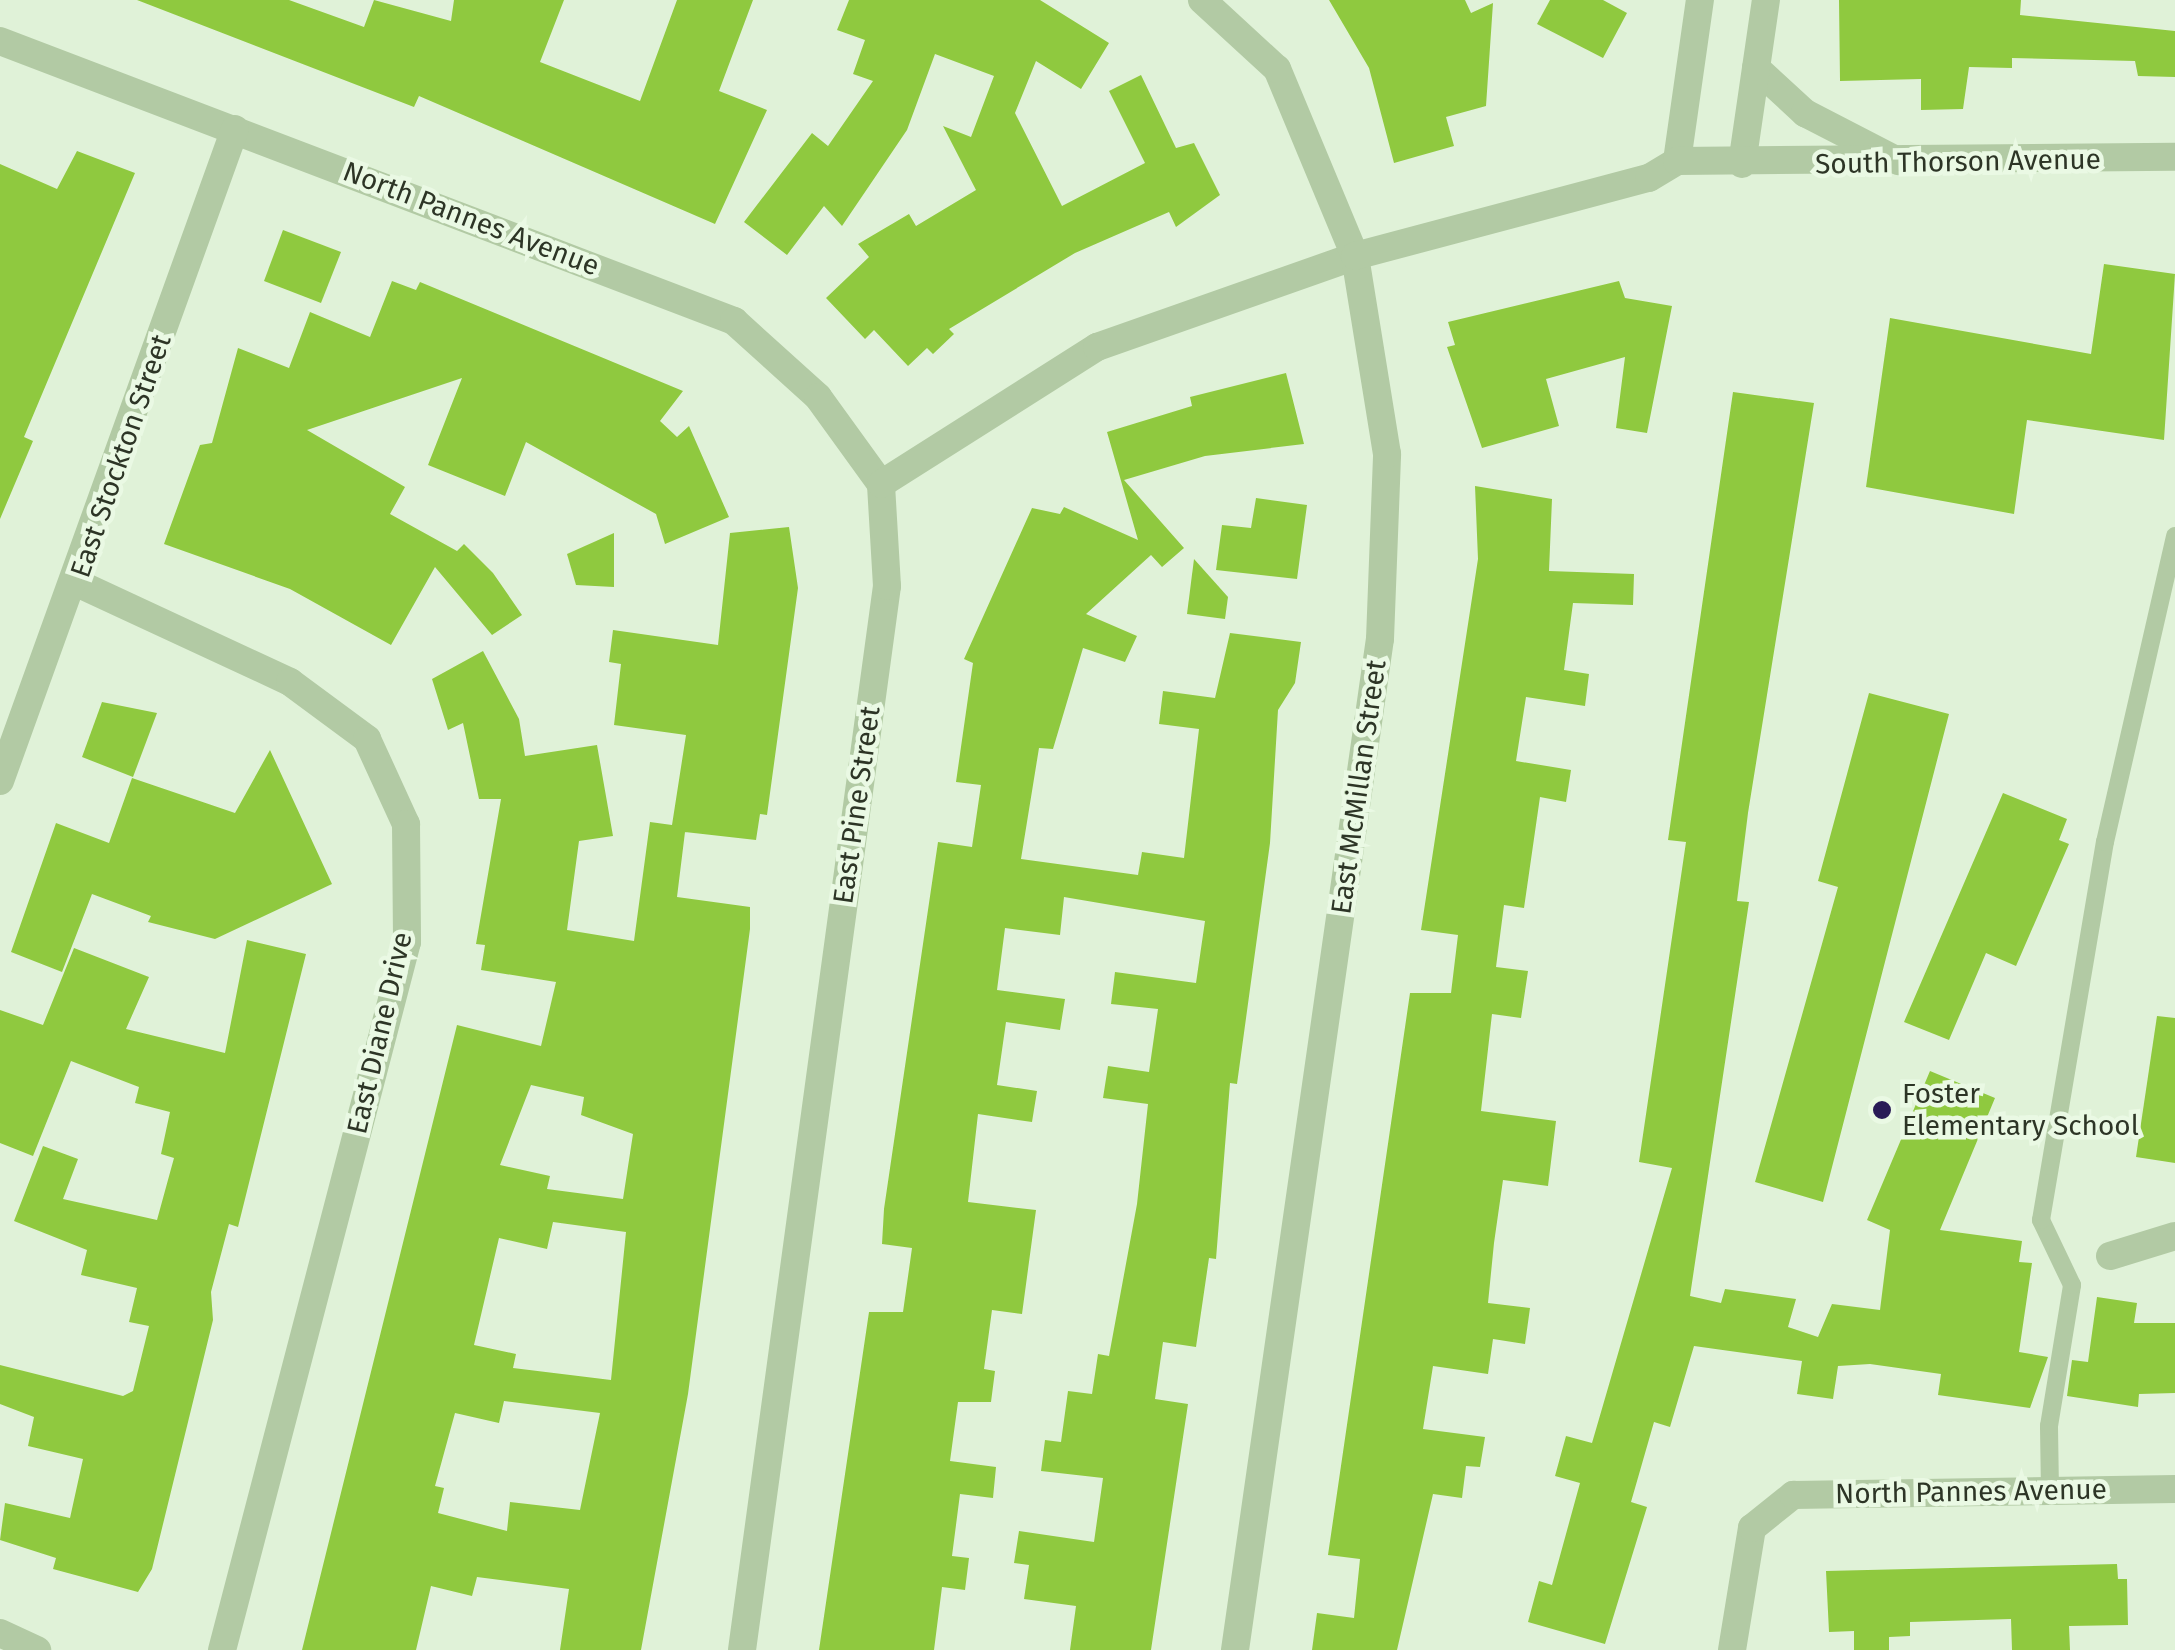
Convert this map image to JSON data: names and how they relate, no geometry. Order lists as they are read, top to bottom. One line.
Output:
{"streets":{"street":["South Thorson Avenue","North Pannes Avenue","East Stockton Street","East McMillan Street","East Pine Street","East Diane Drive"]},"crossings":[["North Pannes Avenue","East Stockton Street"],["North Pannes Avenue","East Pine Street"],["East Stockton Street","East Diane Drive"]],"places":["Foster Elementary School"]}
